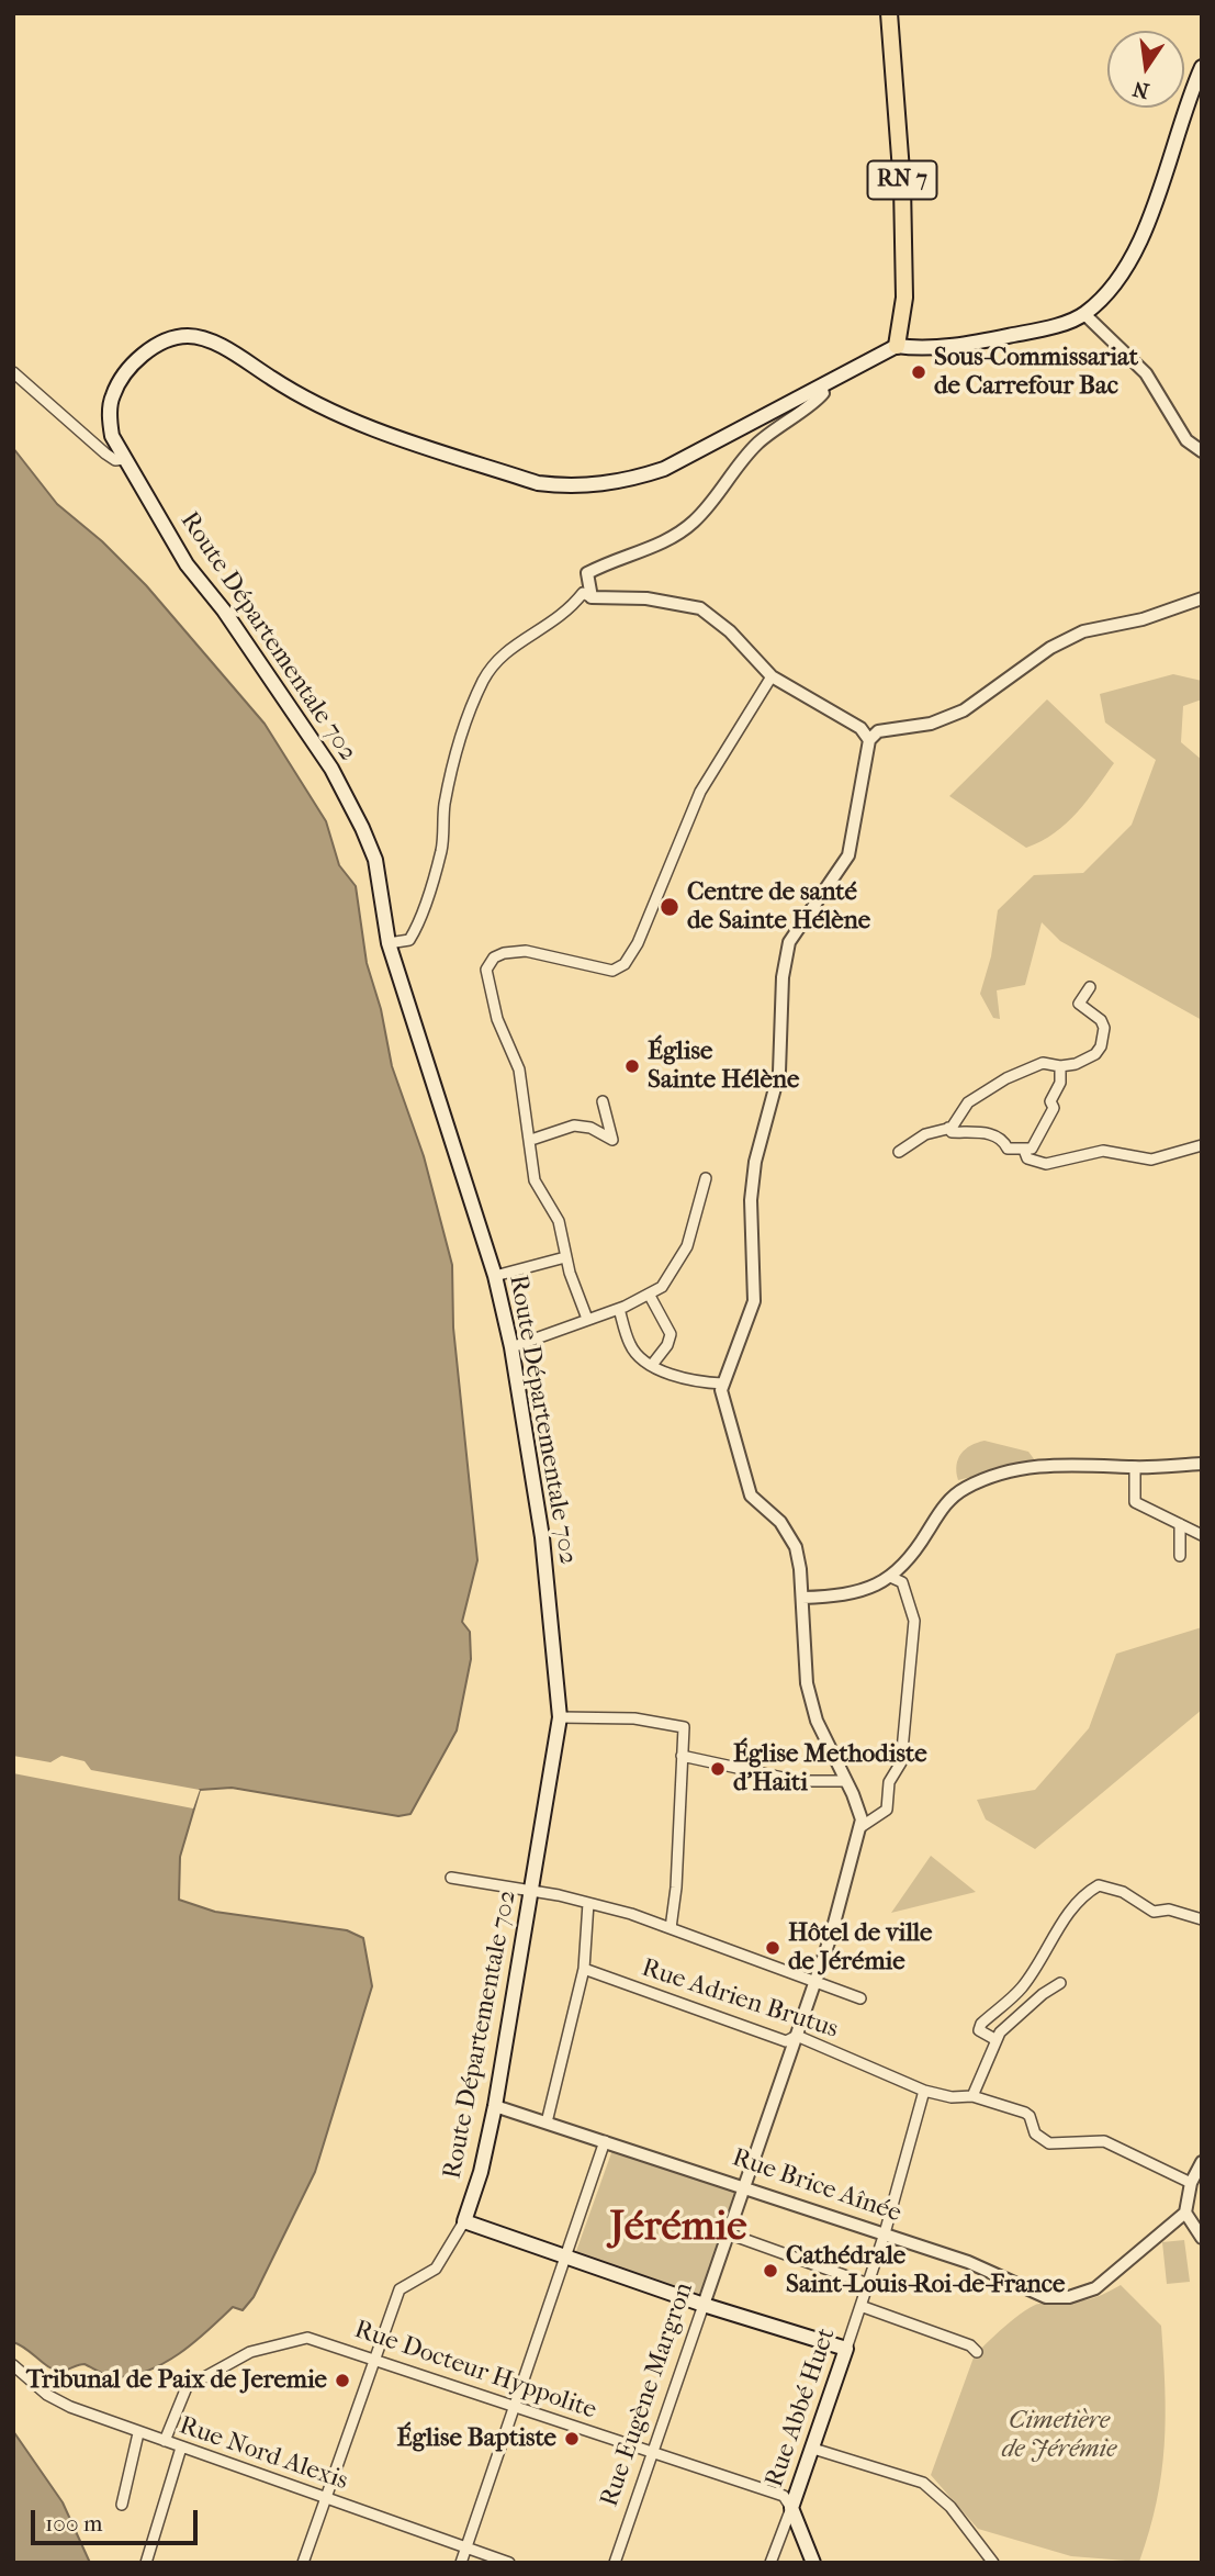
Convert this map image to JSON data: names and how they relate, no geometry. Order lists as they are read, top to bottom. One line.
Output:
{"streets":{"main road":["RN 7","Route Départementale 702","Rue Abbé Huet"],"street":["Rue Adrien Brutus","Rue Brice Aînée","Rue Docteur Hyppolite","Rue Eugène Margron","Rue Nord Alexis"]},"crossings":[["RN 7","Route Départementale 702"],["Route Départementale 702","Rue Brice Aînée"],["Rue Adrien Brutus","Rue Eugène Margron"],["Rue Adrien Brutus","Rue Abbé Huet"],["Rue Brice Aînée","Rue Eugène Margron"],["Rue Brice Aînée","Rue Abbé Huet"],["Rue Docteur Hyppolite","Rue Eugène Margron"],["Rue Docteur Hyppolite","Rue Abbé Huet"],["Rue Docteur Hyppolite","Rue Nord Alexis"]],"districts":["Jérémie"],"parks":["Cimetière de Jérémie"],"places":["Sous-Commissariat de Carrefour Bac","Centre de santé de Sainte Hélène","Église Sainte Hélène","Église Methodiste d'Haiti","Hôtel de ville de Jérémie","Cathédrale Saint-Louis-Roi-de-France","Tribunal de Paix de Jeremie","Église Baptiste"],"scale_bar":"100 m","north":"bottom"}
